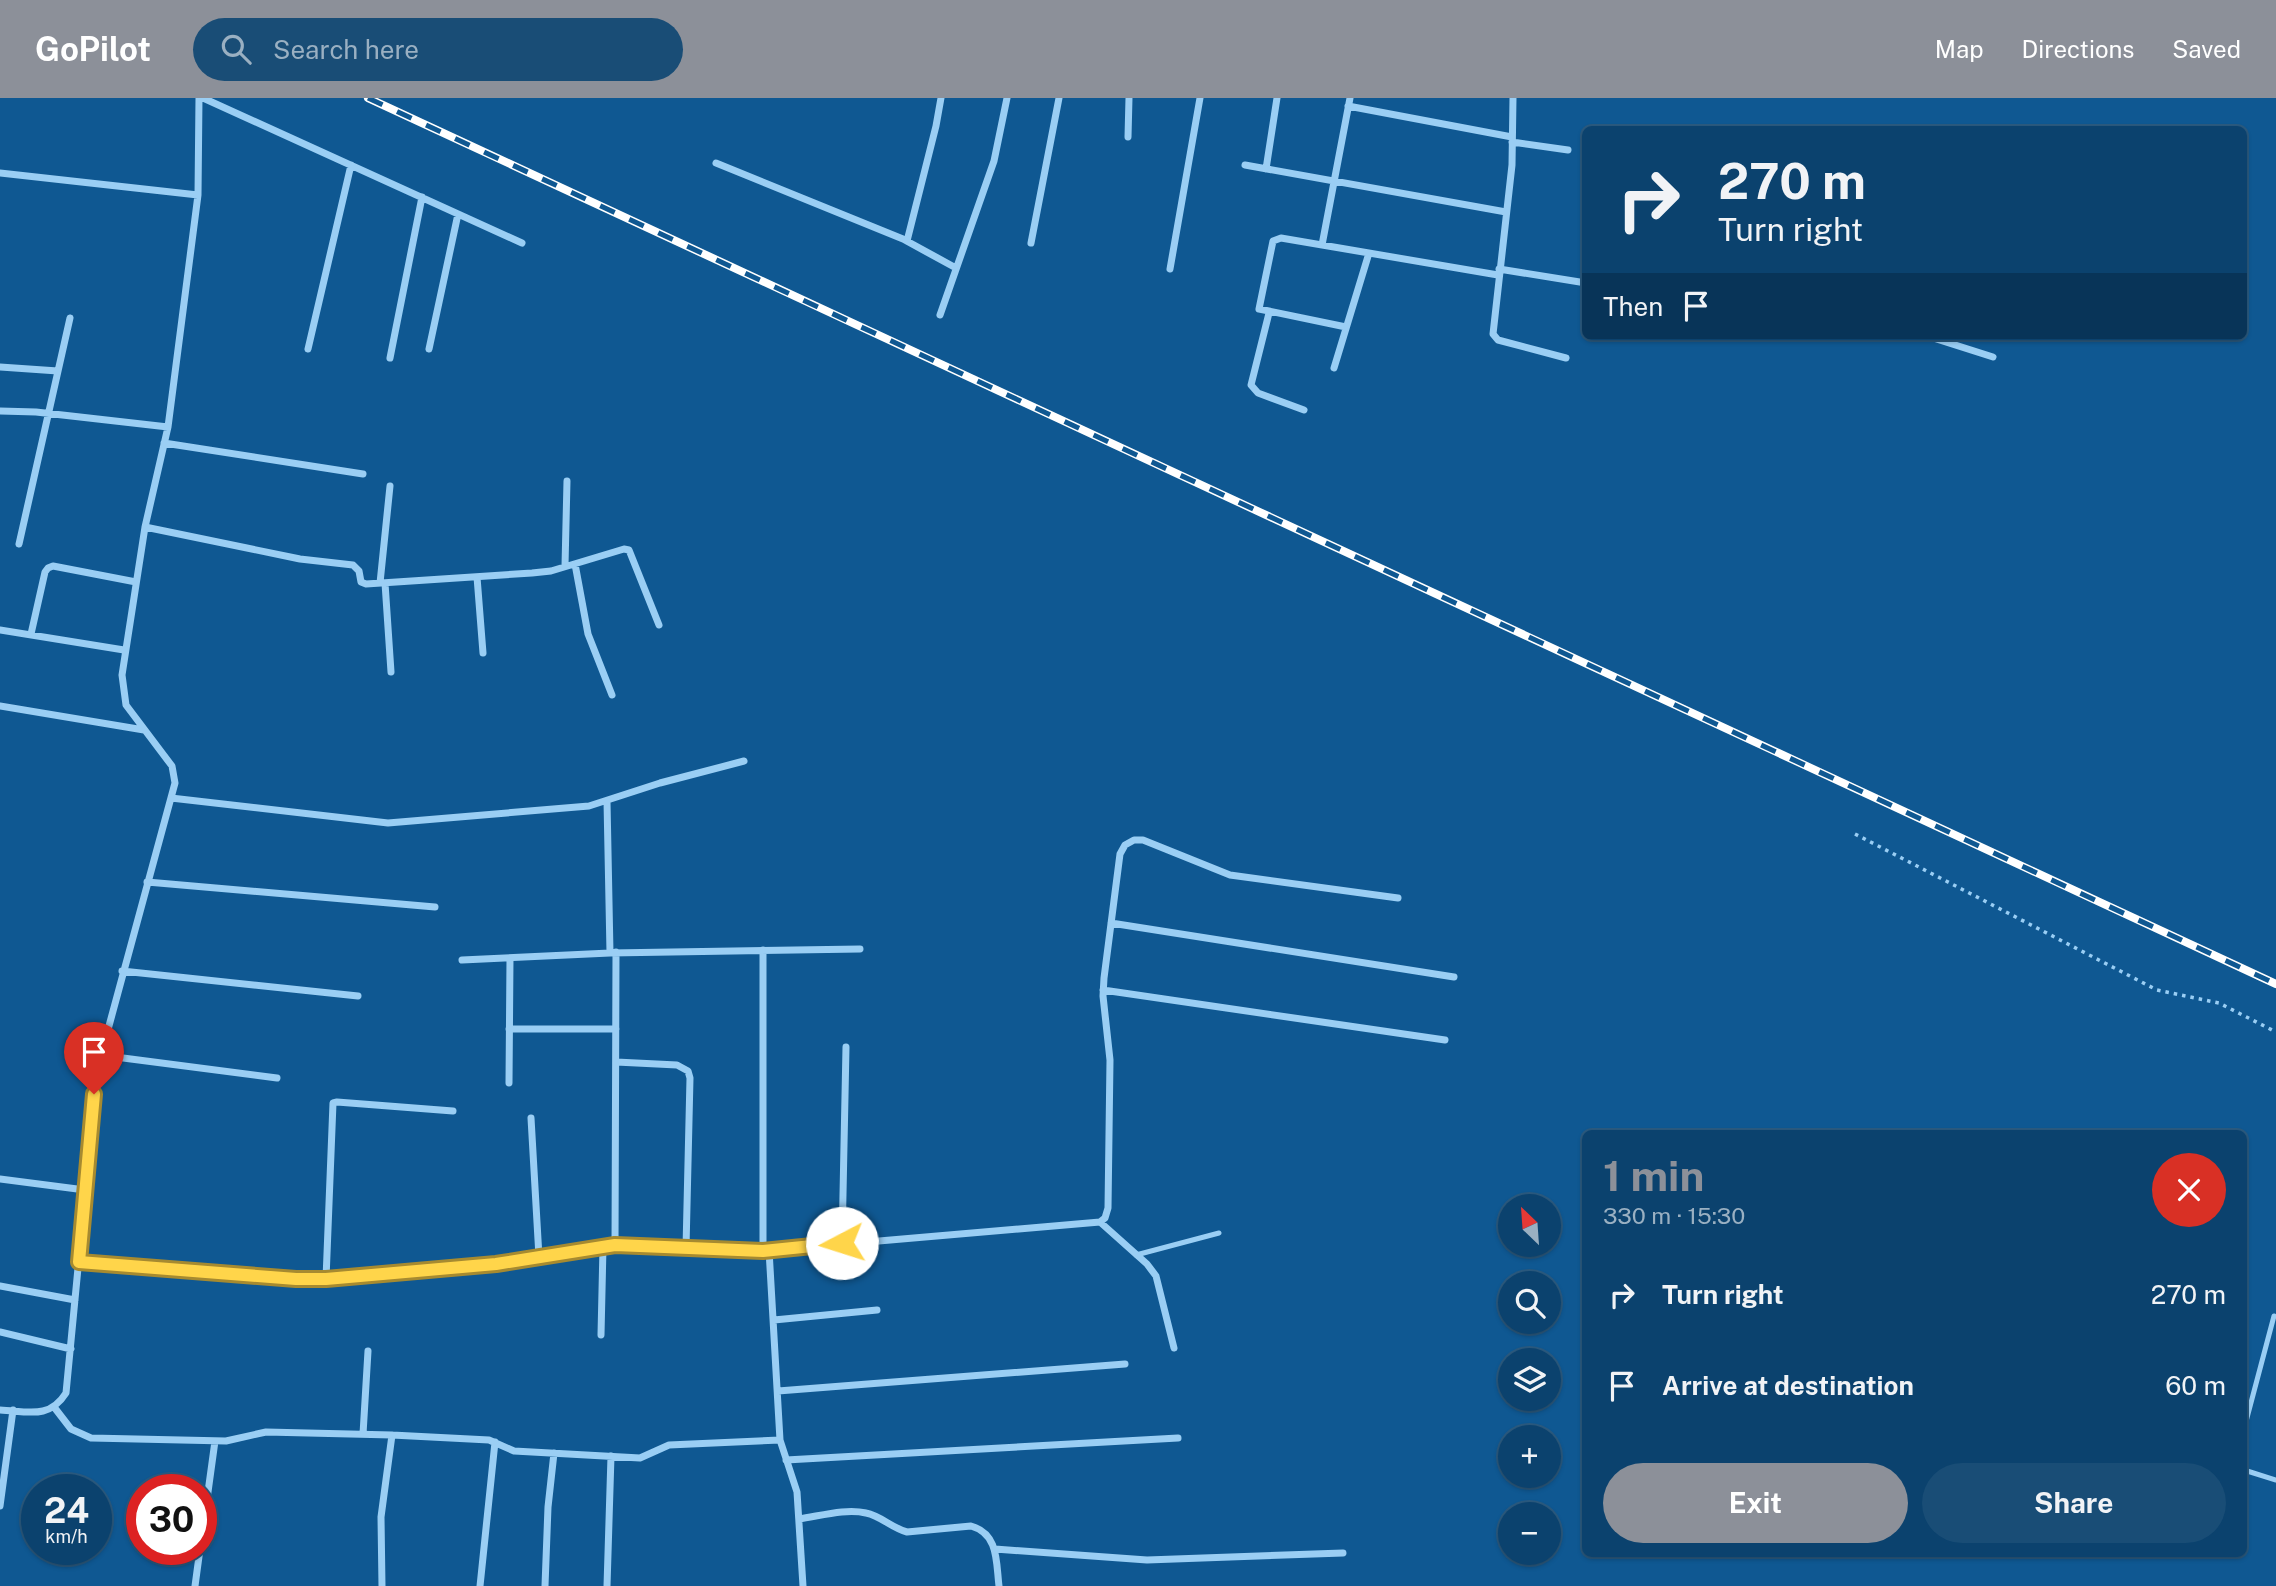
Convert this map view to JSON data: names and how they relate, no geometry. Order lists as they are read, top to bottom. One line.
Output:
{"north":"top left","page":{"header":"GoPilot","search":"Search here","nav":["Map","Directions","Saved"],"turn":["270 m","Turn right"],"then":"Then","heading":["1 min","330 m · 15:30"],"map_buttons":["+","−"],"list":[{"name":"Turn right","value":"270 m"},{"name":"Arrive at destination","value":"60 m"}],"buttons":["Exit","Share"],"speed":"24 km/h","limit":"30"}}
